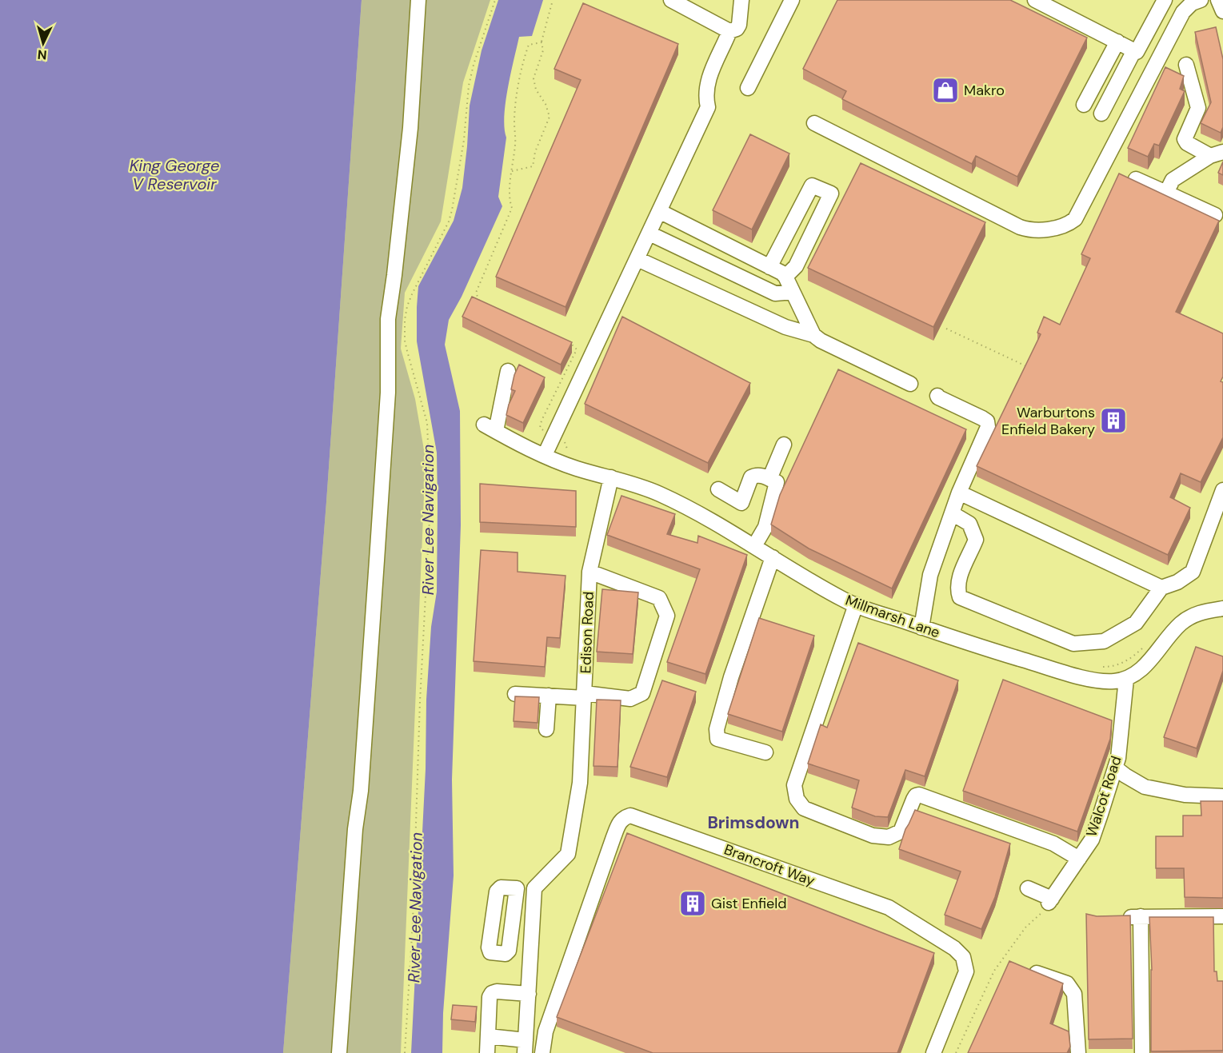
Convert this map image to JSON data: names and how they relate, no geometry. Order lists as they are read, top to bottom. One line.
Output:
{"streets":{"street":["Millmarsh Lane","Edison Road","Walcot Road","Brancroft Way"]},"crossings":[["Millmarsh Lane","Edison Road"],["Millmarsh Lane","Walcot Road"]],"districts":["Brimsdown"],"water":["King George V Reservoir","River Lee Navigation"],"places":{"shop":["Makro"],"building":["Warburtons Enfield Bakery","Gist Enfield"]},"north":"bottom"}
